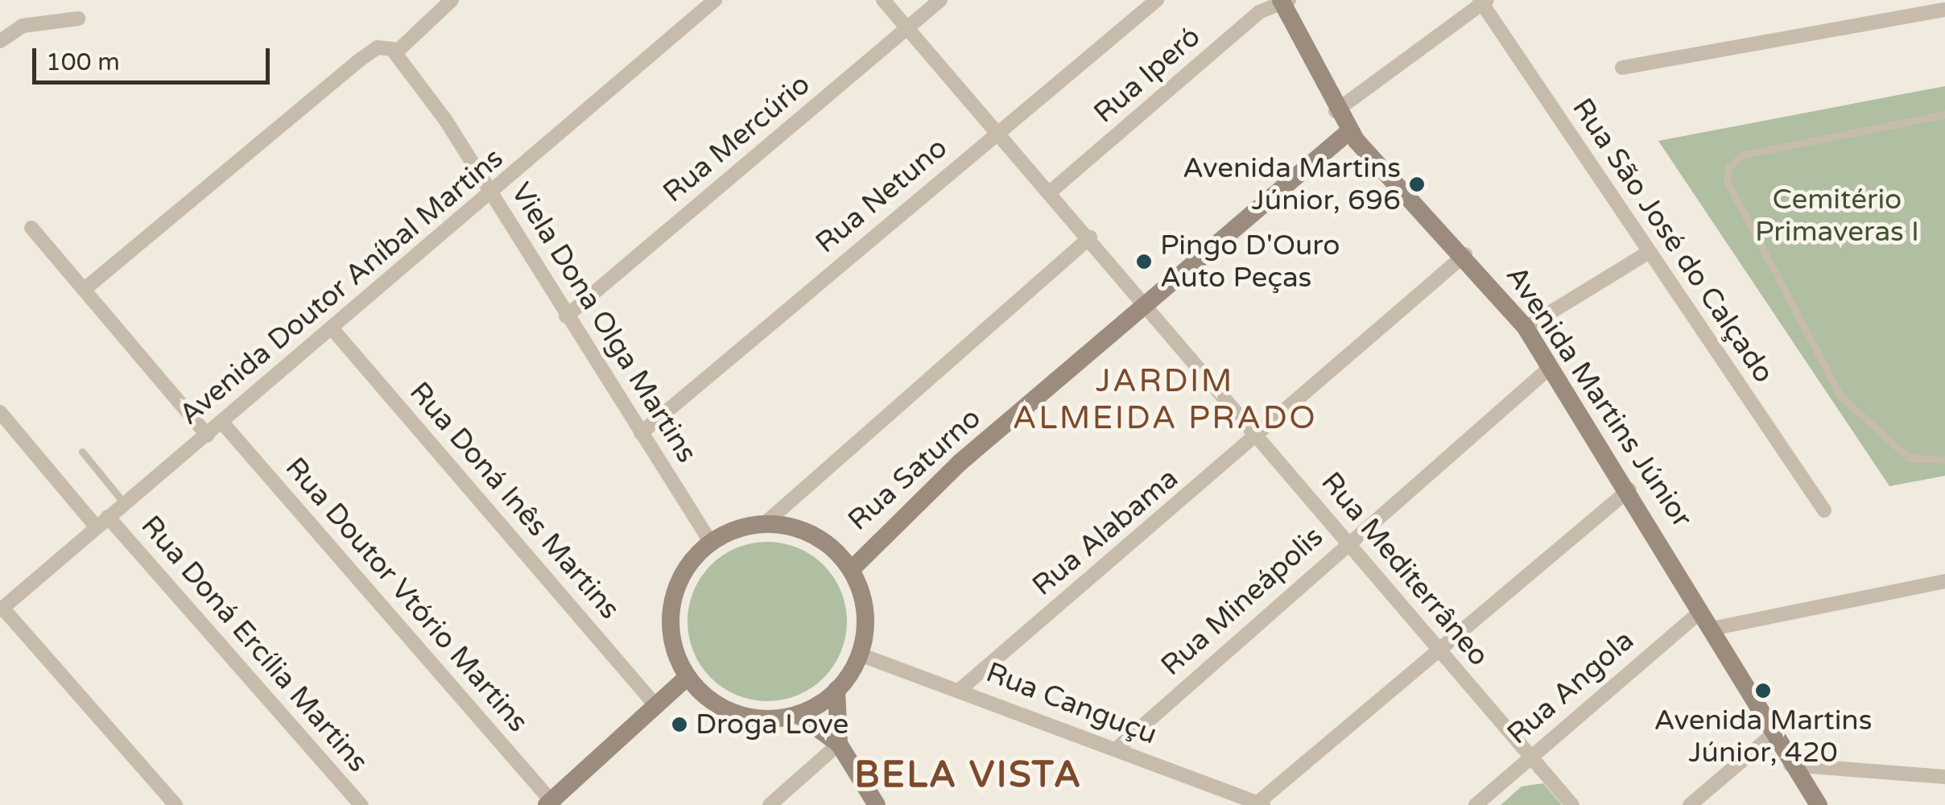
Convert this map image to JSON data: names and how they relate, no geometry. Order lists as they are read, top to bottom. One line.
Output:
{"streets":{"street":["Rua Iperó","Rua Mercúrio","Rua Netuno","Rua São José do Calçado","Avenida Doutor Aníbal Martins","Viela Dona Olga Martins","Avenida Martins Júnior","Rua Saturno","Rua Doná Inês Martins","Rua Alabama","Rua Mediterrâneo","Rua Doutor Vtório Martins","Rua Mineápolis","Rua Doná Ercília Martins","Rua Angola","Rua Canguçu"]},"crossings":[["Rua Iperó","Avenida Martins Júnior"],["Rua Iperó","Rua Mediterrâneo"],["Rua Mercúrio","Viela Dona Olga Martins"],["Rua Mercúrio","Rua Mediterrâneo"],["Rua Netuno","Viela Dona Olga Martins"],["Rua Netuno","Rua Mediterrâneo"],["Avenida Doutor Aníbal Martins","Viela Dona Olga Martins"],["Avenida Doutor Aníbal Martins","Rua Doná Inês Martins"],["Avenida Doutor Aníbal Martins","Rua Doutor Vtório Martins"],["Avenida Doutor Aníbal Martins","Rua Doná Ercília Martins"],["Viela Dona Olga Martins","Rua Saturno"],["Viela Dona Olga Martins","Rua Canguçu"],["Avenida Martins Júnior","Rua Saturno"],["Avenida Martins Júnior","Rua Alabama"],["Avenida Martins Júnior","Rua Mineápolis"],["Avenida Martins Júnior","Rua Angola"],["Rua Saturno","Rua Mediterrâneo"],["Rua Saturno","Rua Canguçu"],["Rua Alabama","Rua Mediterrâneo"],["Rua Alabama","Rua Canguçu"],["Rua Mediterrâneo","Rua Mineápolis"],["Rua Mediterrâneo","Rua Angola"],["Rua Mineápolis","Rua Canguçu"]],"districts":["JARDIM ALMEIDA PRADO","BELA VISTA"],"parks":["Cemitério Primaveras I"],"places":["Avenida Martins Júnior, 696","Pingo D'Ouro Auto Peças","Avenida Martins Júnior, 420","Droga Love"],"scale_bar":"100 m"}
